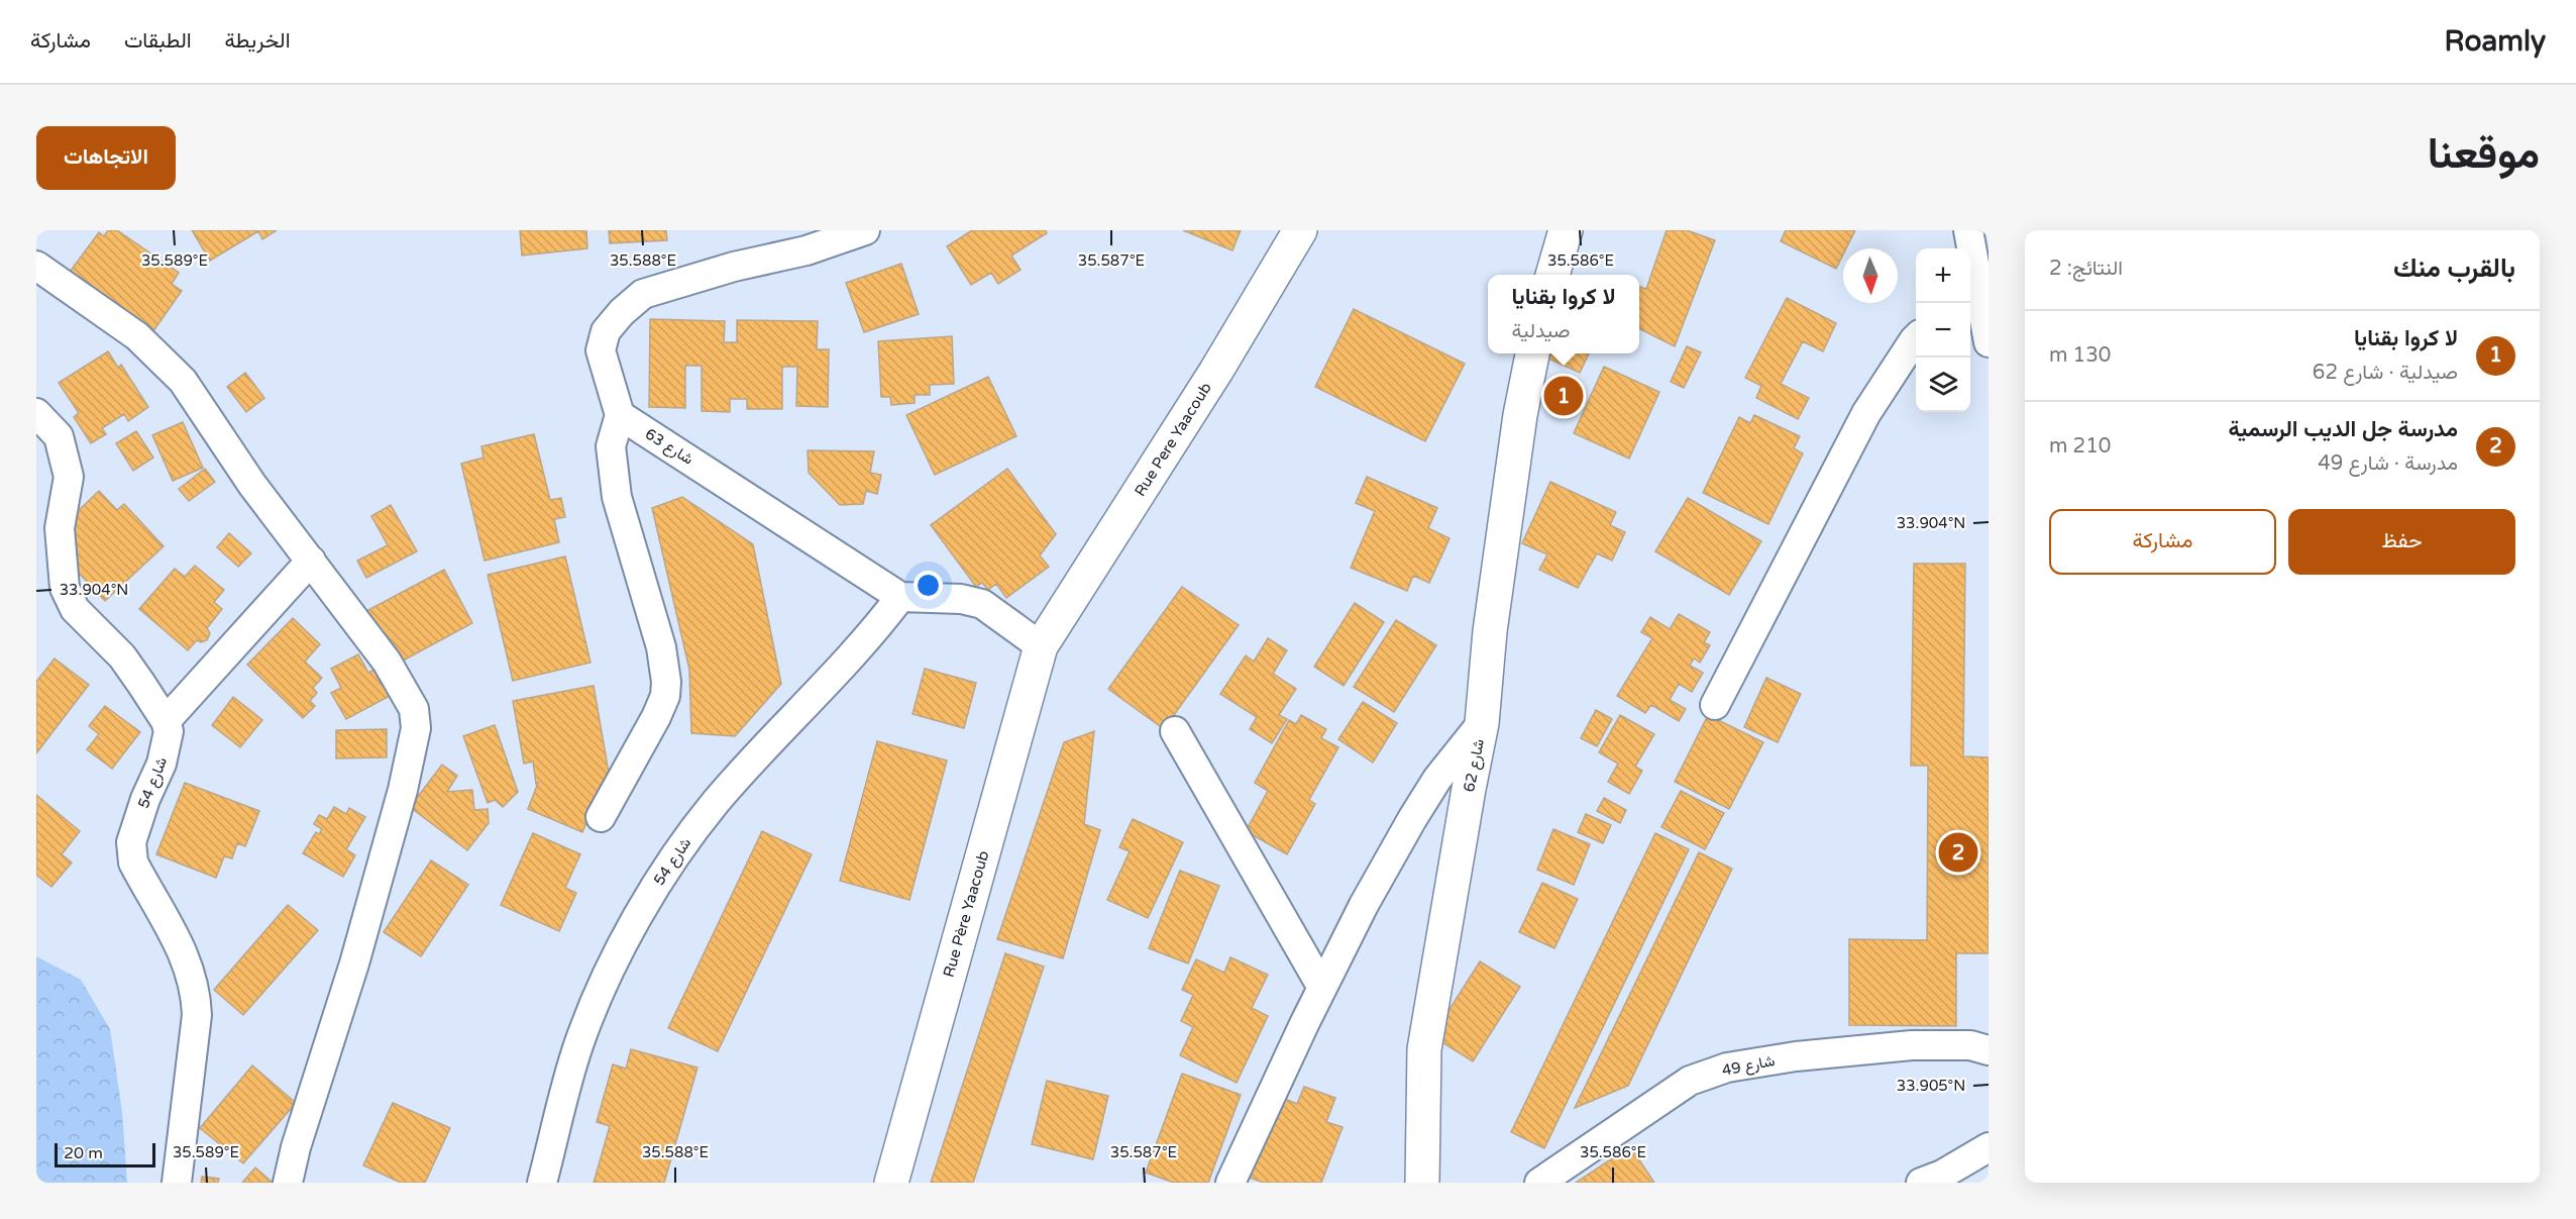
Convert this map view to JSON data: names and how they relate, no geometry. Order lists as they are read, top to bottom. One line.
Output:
{"streets":{"street":["Rue Pere Yaacoub","شارع 63","شارع 62","شارع 54","Rue Père Yaacoub","شارع 49"]},"crossings":[["Rue Pere Yaacoub","Rue Père Yaacoub"],["شارع 63","شارع 54"]],"scale_bar":"20 m","north":"bottom","page":{"header":"Roamly","nav":["الخريطة","الطبقات","مشاركة"],"title":"موقعنا","buttons":["الاتجاهات",["حفظ","مشاركة"]],"heading":["بالقرب منك","النتائج: 2"],"map_buttons":["+","−"],"popup":["لا كروا بقنايا","صيدلية"],"list":[{"mark":"1","name":"لا كروا بقنايا","note":"صيدلية · شارع 62","value":"130 m"},{"mark":"2","name":"مدرسة جل الديب الرسمية","note":"مدرسة · شارع 49","value":"210 m"}],"pins":["1","2"],"scale":"20 m"},"coordinates":["35.589°E","35.588°E","35.587°E","35.586°E","33.904°N","33.905°N"]}
